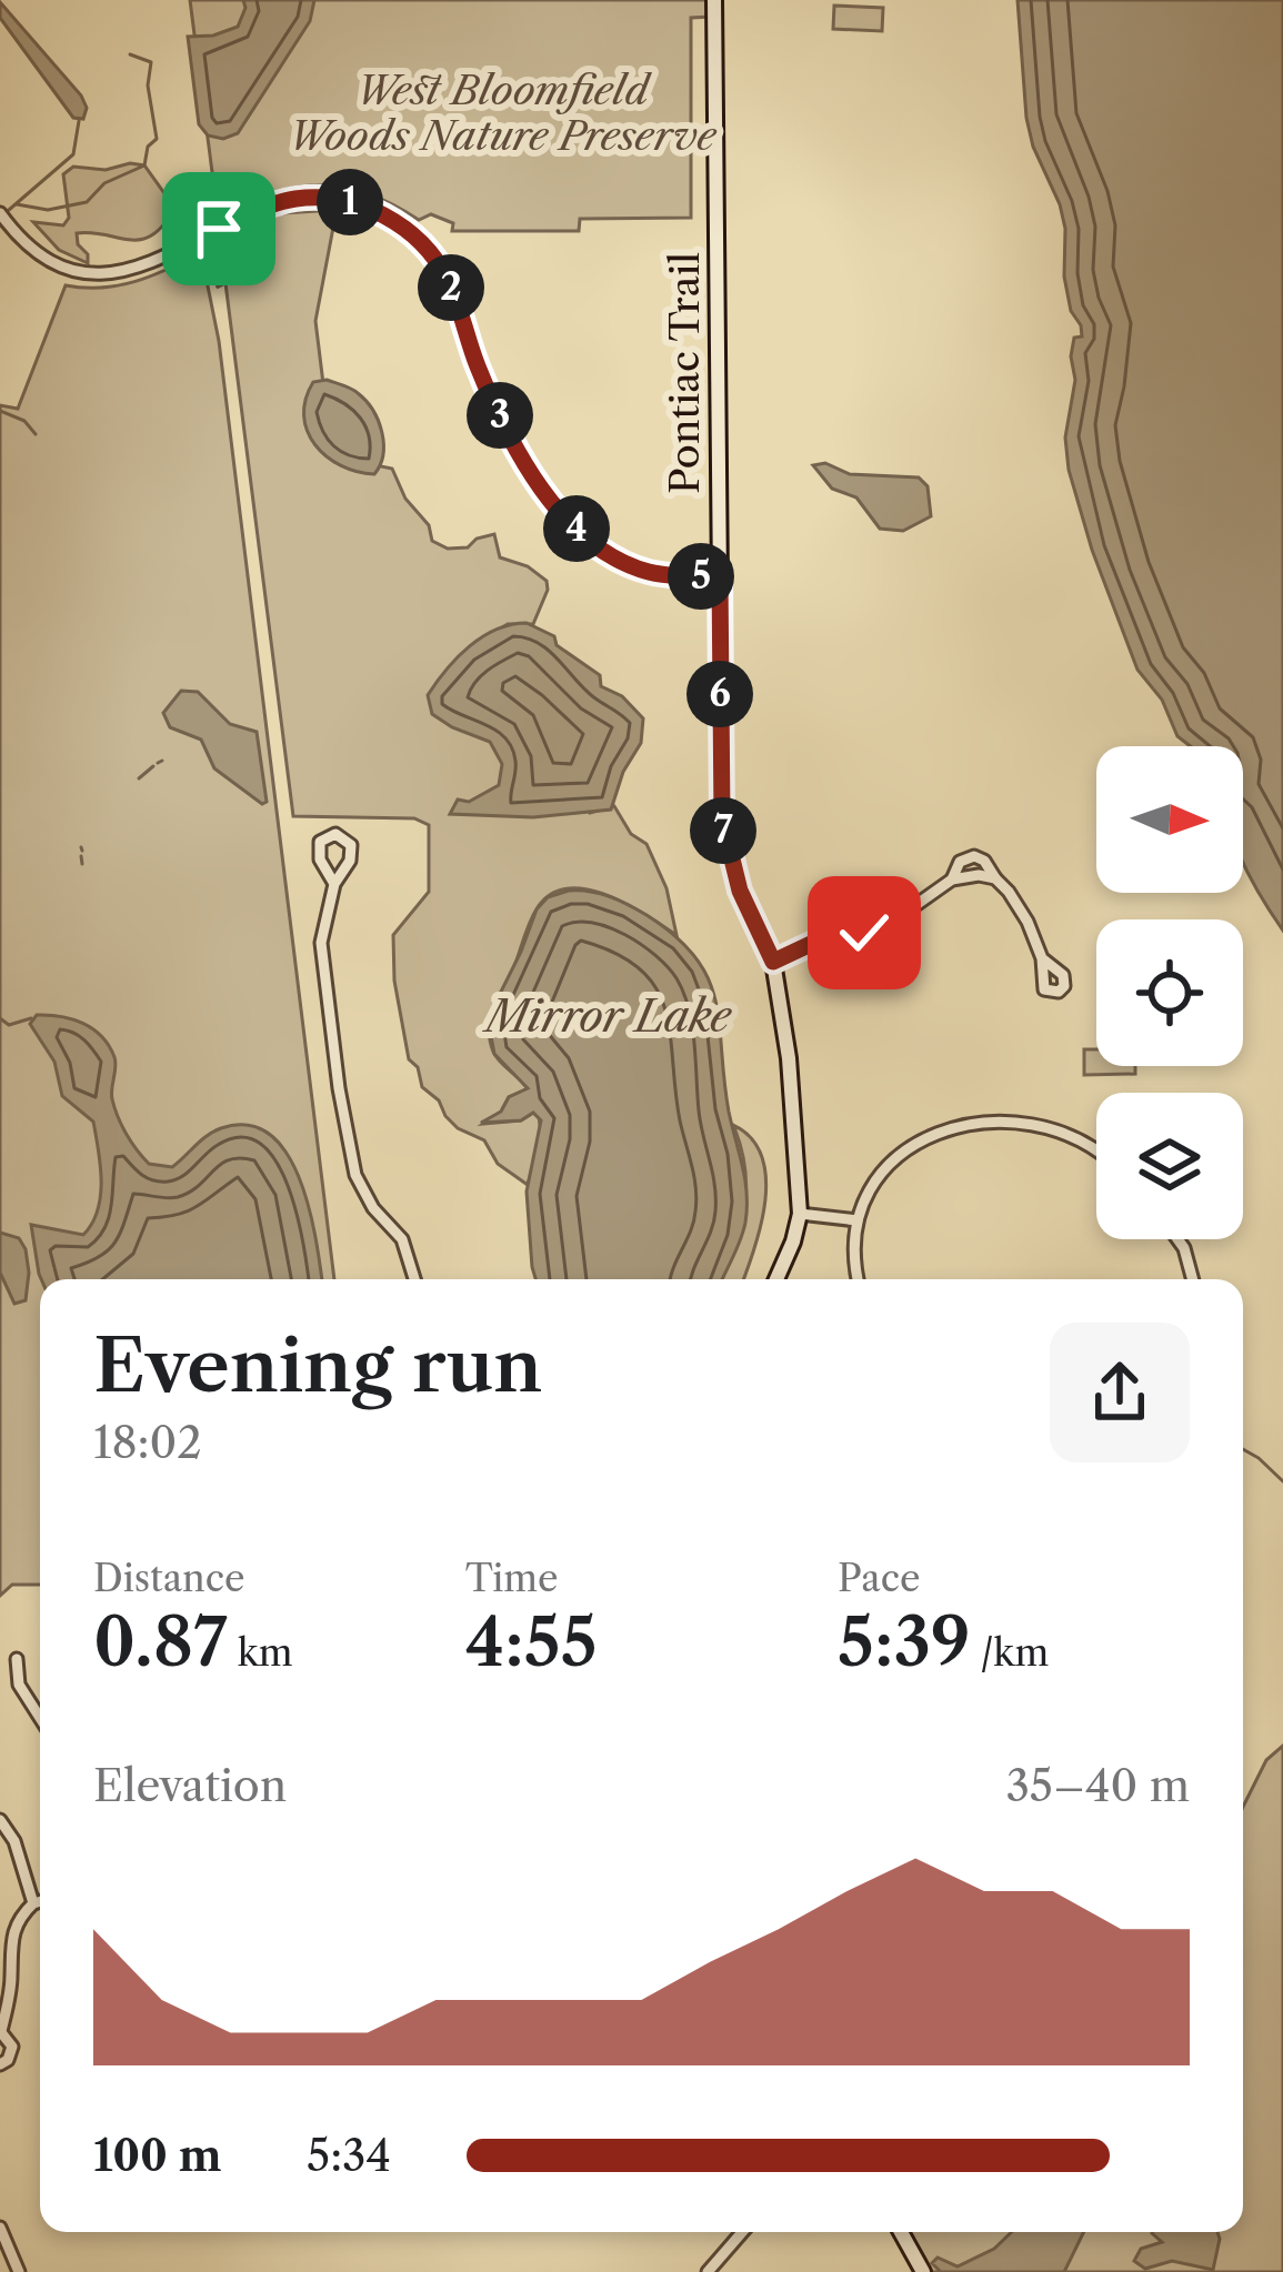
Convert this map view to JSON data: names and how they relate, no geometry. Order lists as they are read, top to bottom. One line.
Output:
{"streets":{"main road":["Pontiac Trail"]},"water":["Mirror Lake"],"parks":["West Bloomfield Woods Nature Preserve"],"north":"right","page":{"pins":["1","2","3","4","5","6","7"],"heading":["Evening run","18:02"],"stats":[["Distance","0.87 km"],["Time","4:55"],["Pace","5:39 /km"]],"chart":["Elevation","35–40 m"],"list":[{"name":"100 m","note":"5:34"}]}}
